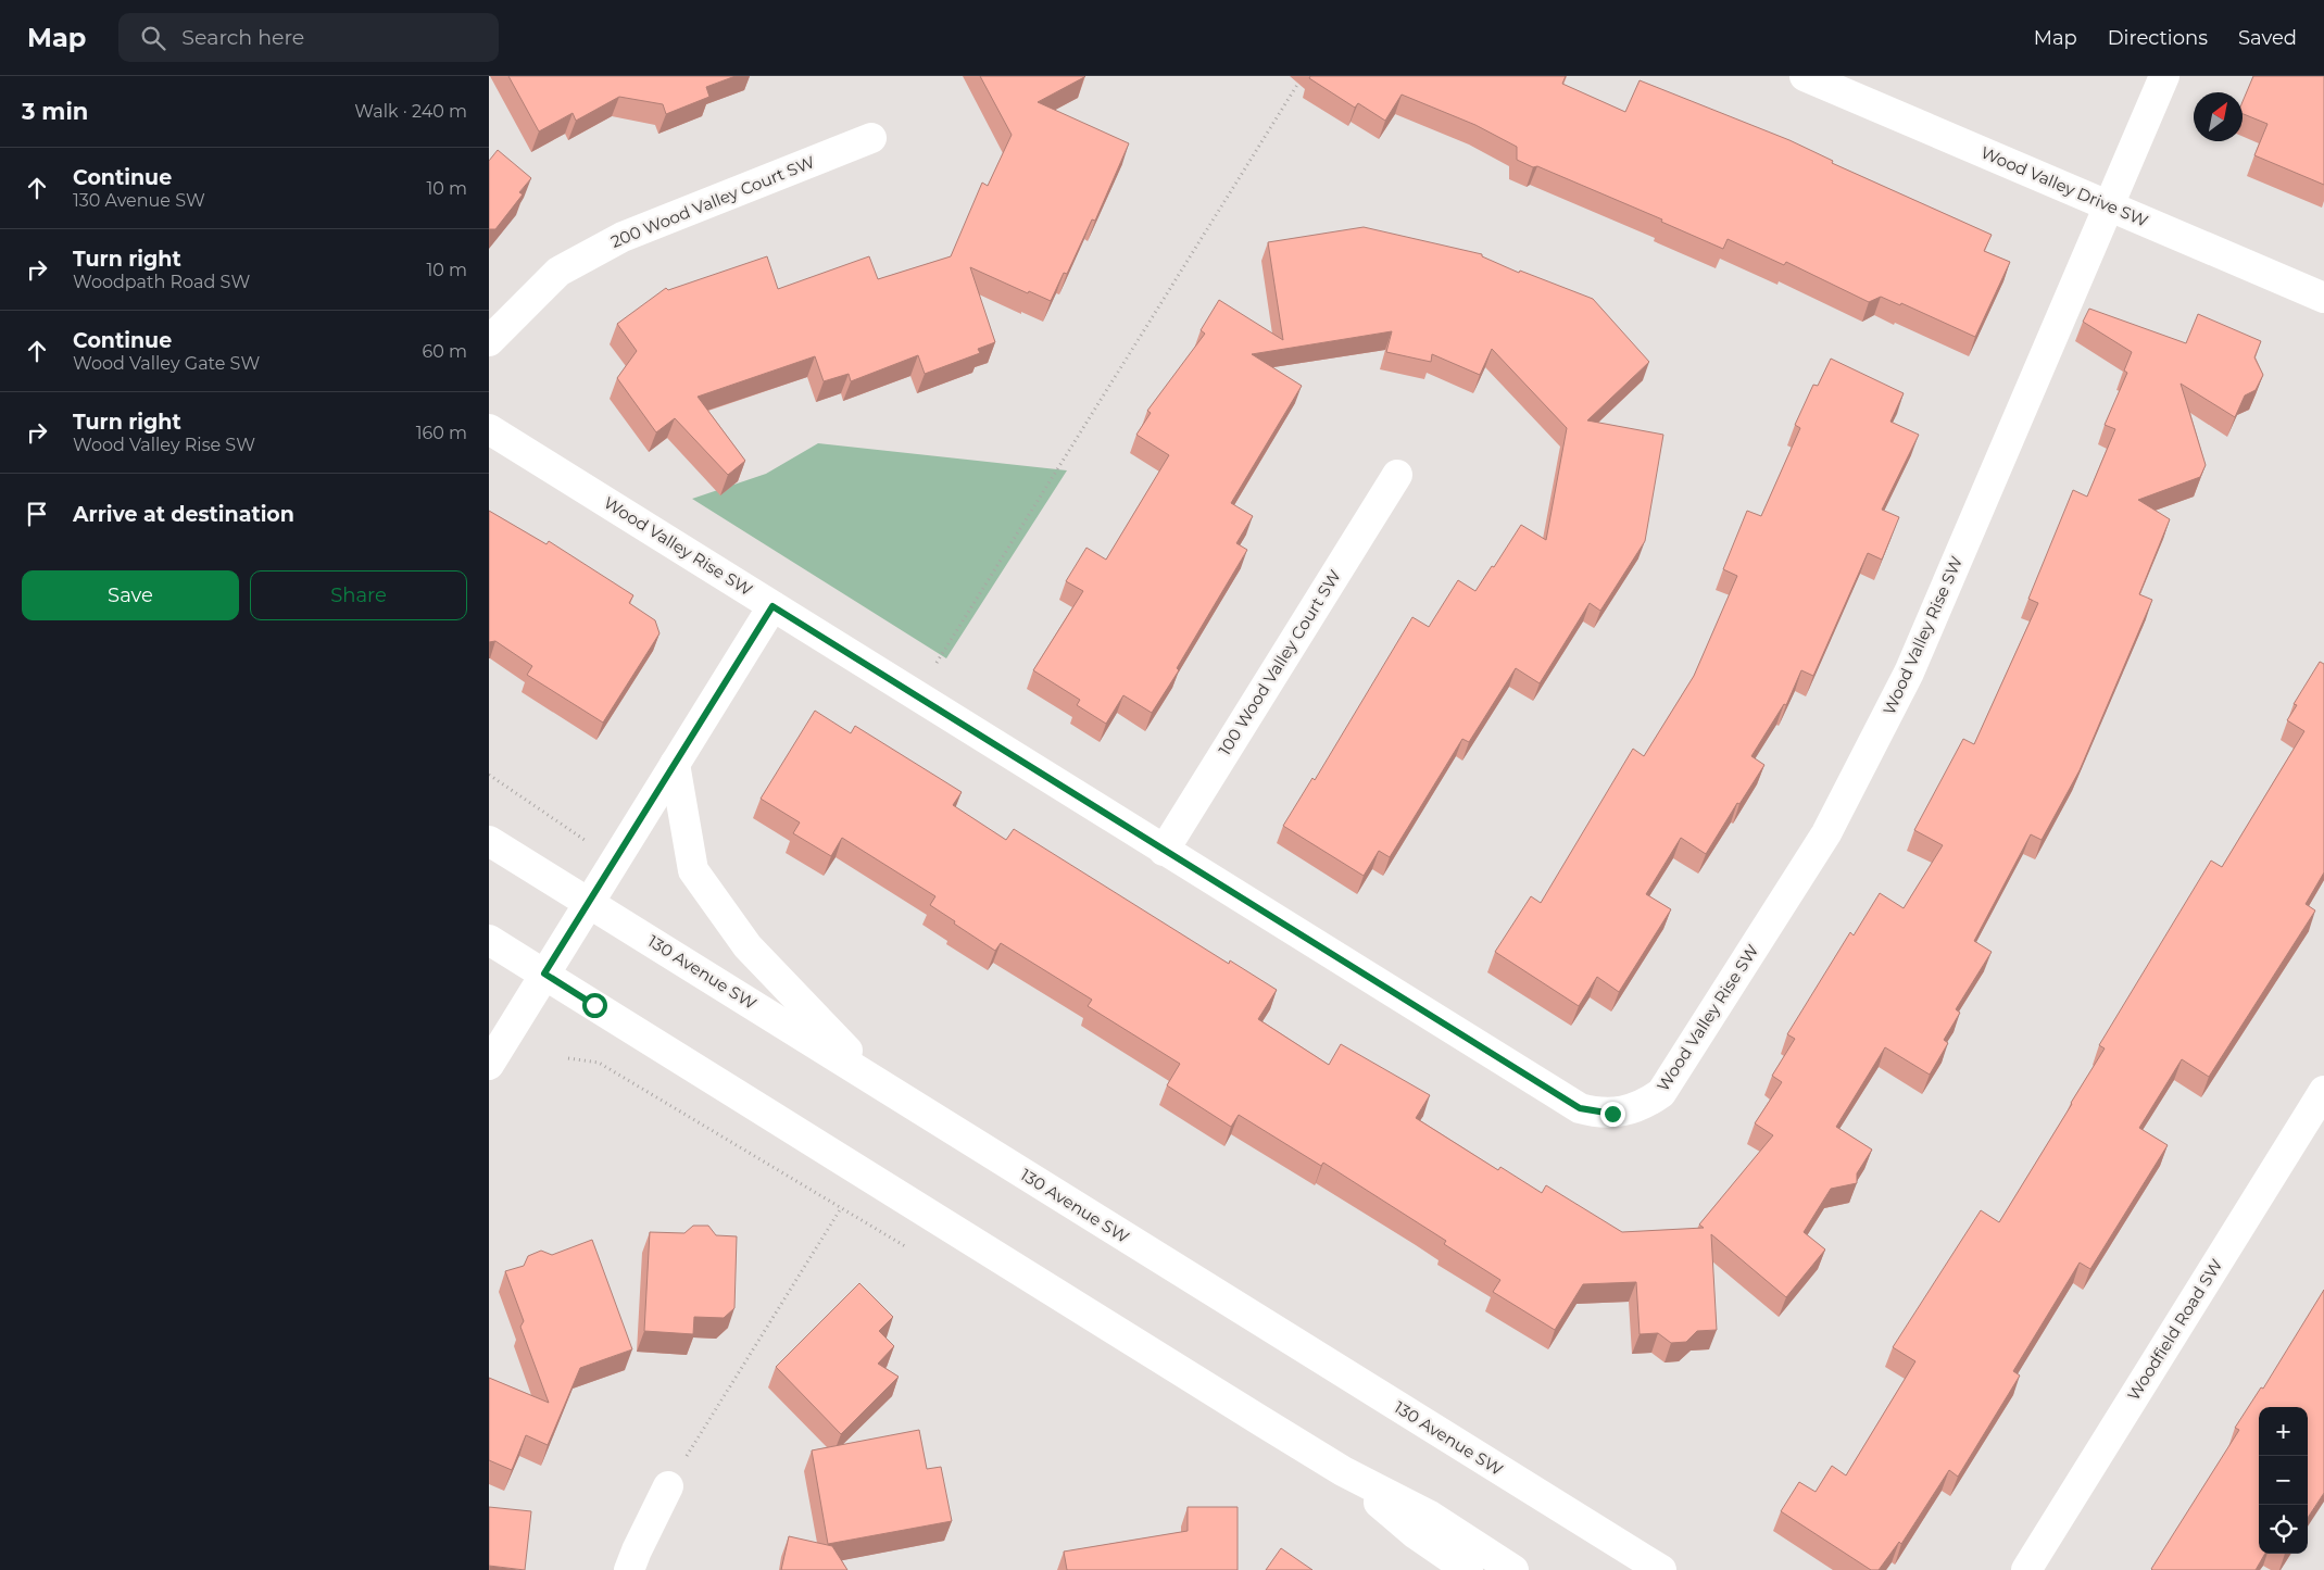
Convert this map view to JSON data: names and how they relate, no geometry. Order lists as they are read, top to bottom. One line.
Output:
{"streets":{"street":["Wood Valley Drive SW","200 Wood Valley Court SW","Wood Valley Rise SW","100 Wood Valley Court SW","130 Avenue SW","Woodfield Road SW"]},"crossings":[["Wood Valley Drive SW","Wood Valley Rise SW"],["Wood Valley Rise SW","100 Wood Valley Court SW"]],"north":"top right","page":{"header":"Map","search":"Search here","nav":["Map","Directions","Saved"],"heading":["3 min","Walk · 240 m"],"list":[["Continue","130 Avenue SW","10 m"],["Turn right","Woodpath Road SW","10 m"],["Continue","Wood Valley Gate SW","60 m"],["Turn right","Wood Valley Rise SW","160 m"],"Arrive at destination"],"buttons":["Save","Share"],"map_buttons":["+","−"]}}
